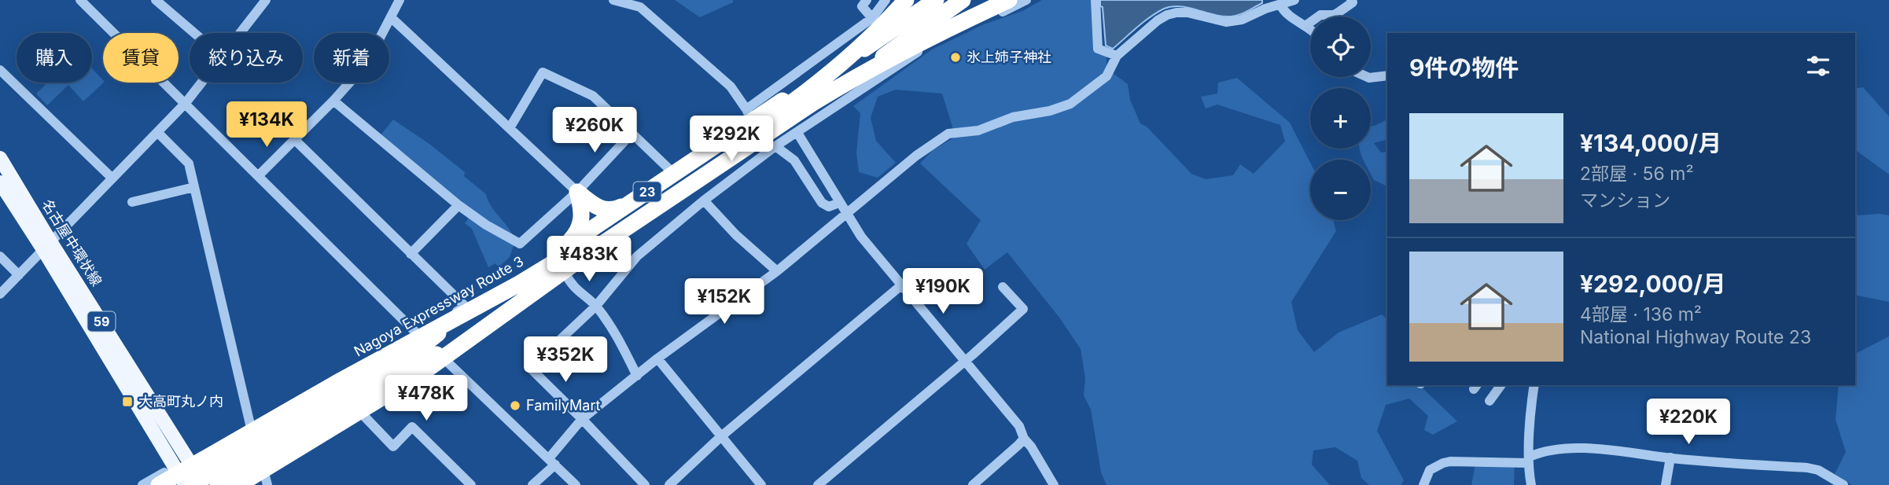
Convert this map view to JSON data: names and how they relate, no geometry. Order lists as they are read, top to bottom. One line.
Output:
{"streets":{"highway":["23","Nagoya Expressway Route 3"],"main road":["名古屋中環状線","59"]},"crossings":[["23","名古屋中環状線"],["23","Nagoya Expressway Route 3"]],"places":{"other":["氷上姉子神社","FamilyMart"],"transit":["大高町丸ノ内"]},"page":{"map_buttons":["+","−"],"chip":["購入","賃貸","絞り込み","新着"],"heading":"9件の物件","list":[{"name":"¥134,000/月","note":"2部屋 · 56 m² · マンション"},{"name":"¥292,000/月","note":"4部屋 · 136 m² · National Highway Route 23"}],"price":["¥134K","¥260K","¥292K","¥483K","¥190K","¥152K","¥352K","¥478K","¥220K"]}}
